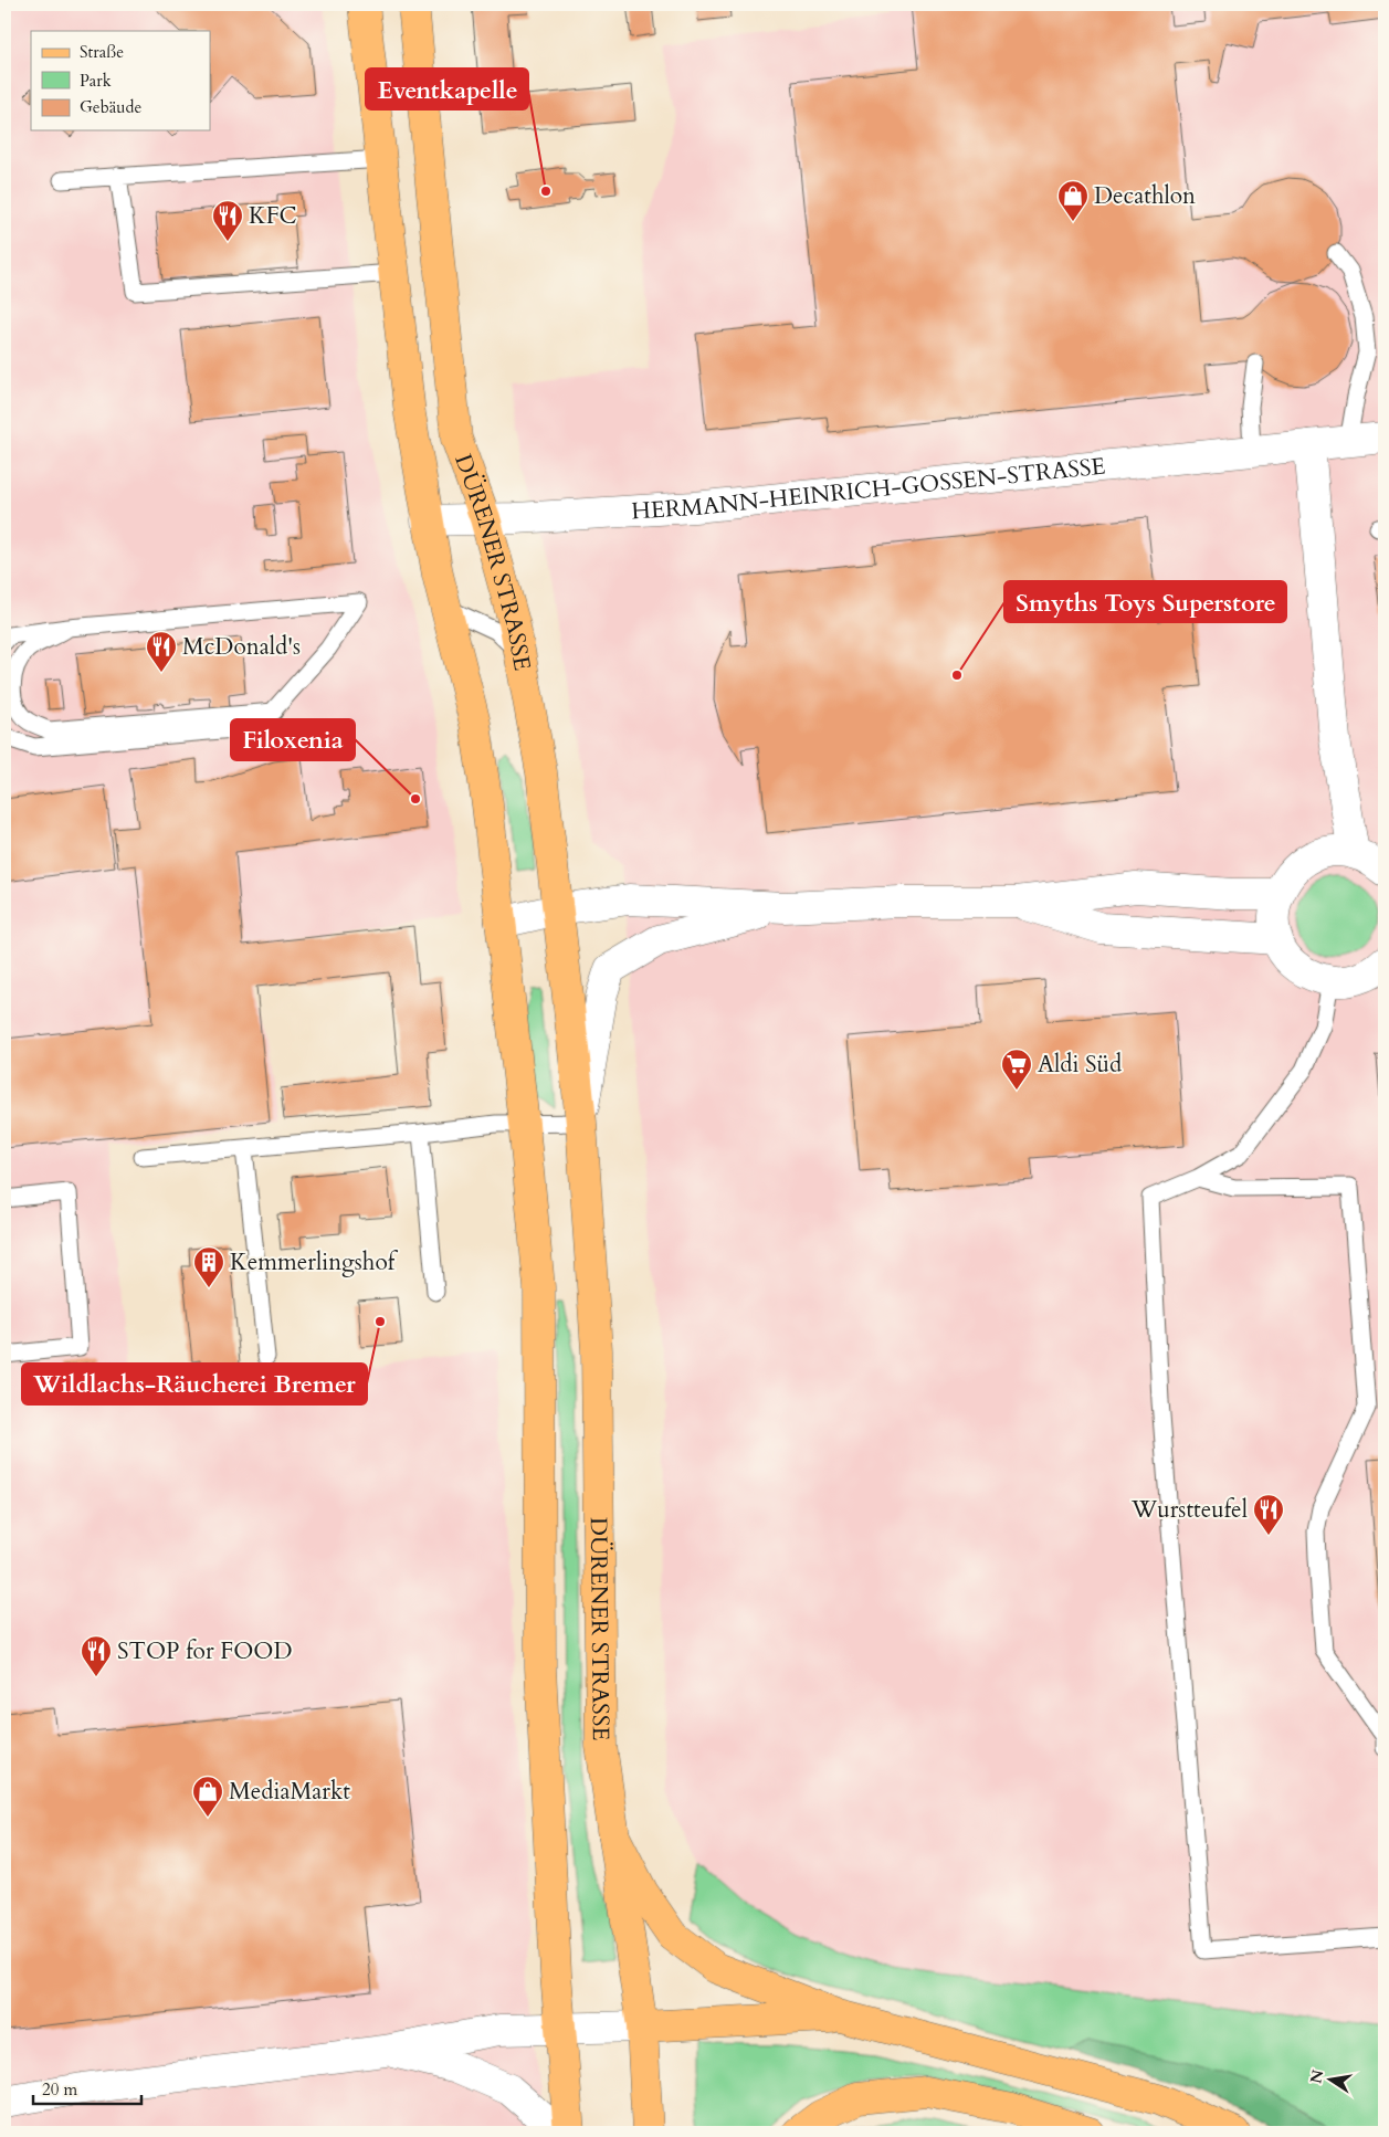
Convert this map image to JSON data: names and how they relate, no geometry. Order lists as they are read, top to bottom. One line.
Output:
{"streets":{"main road":["DÜRENER STRASSE"],"street":["HERMANN-HEINRICH-GOSSEN-STRASSE"]},"crossings":[["HERMANN-HEINRICH-GOSSEN-STRASSE","DÜRENER STRASSE"]],"places":{"other":["Eventkapelle","Smyths Toys Superstore","Filoxenia","Wildlachs-Räucherei Bremer"],"shop":["Decathlon","MediaMarkt"],"restaurant":["KFC","McDonald's","Wurstteufel","STOP for FOOD"],"supermarket":["Aldi Süd"],"building":["Kemmerlingshof"]},"legend":["Straße","Park","Gebäude"],"scale_bar":"20 m","north":"left"}
